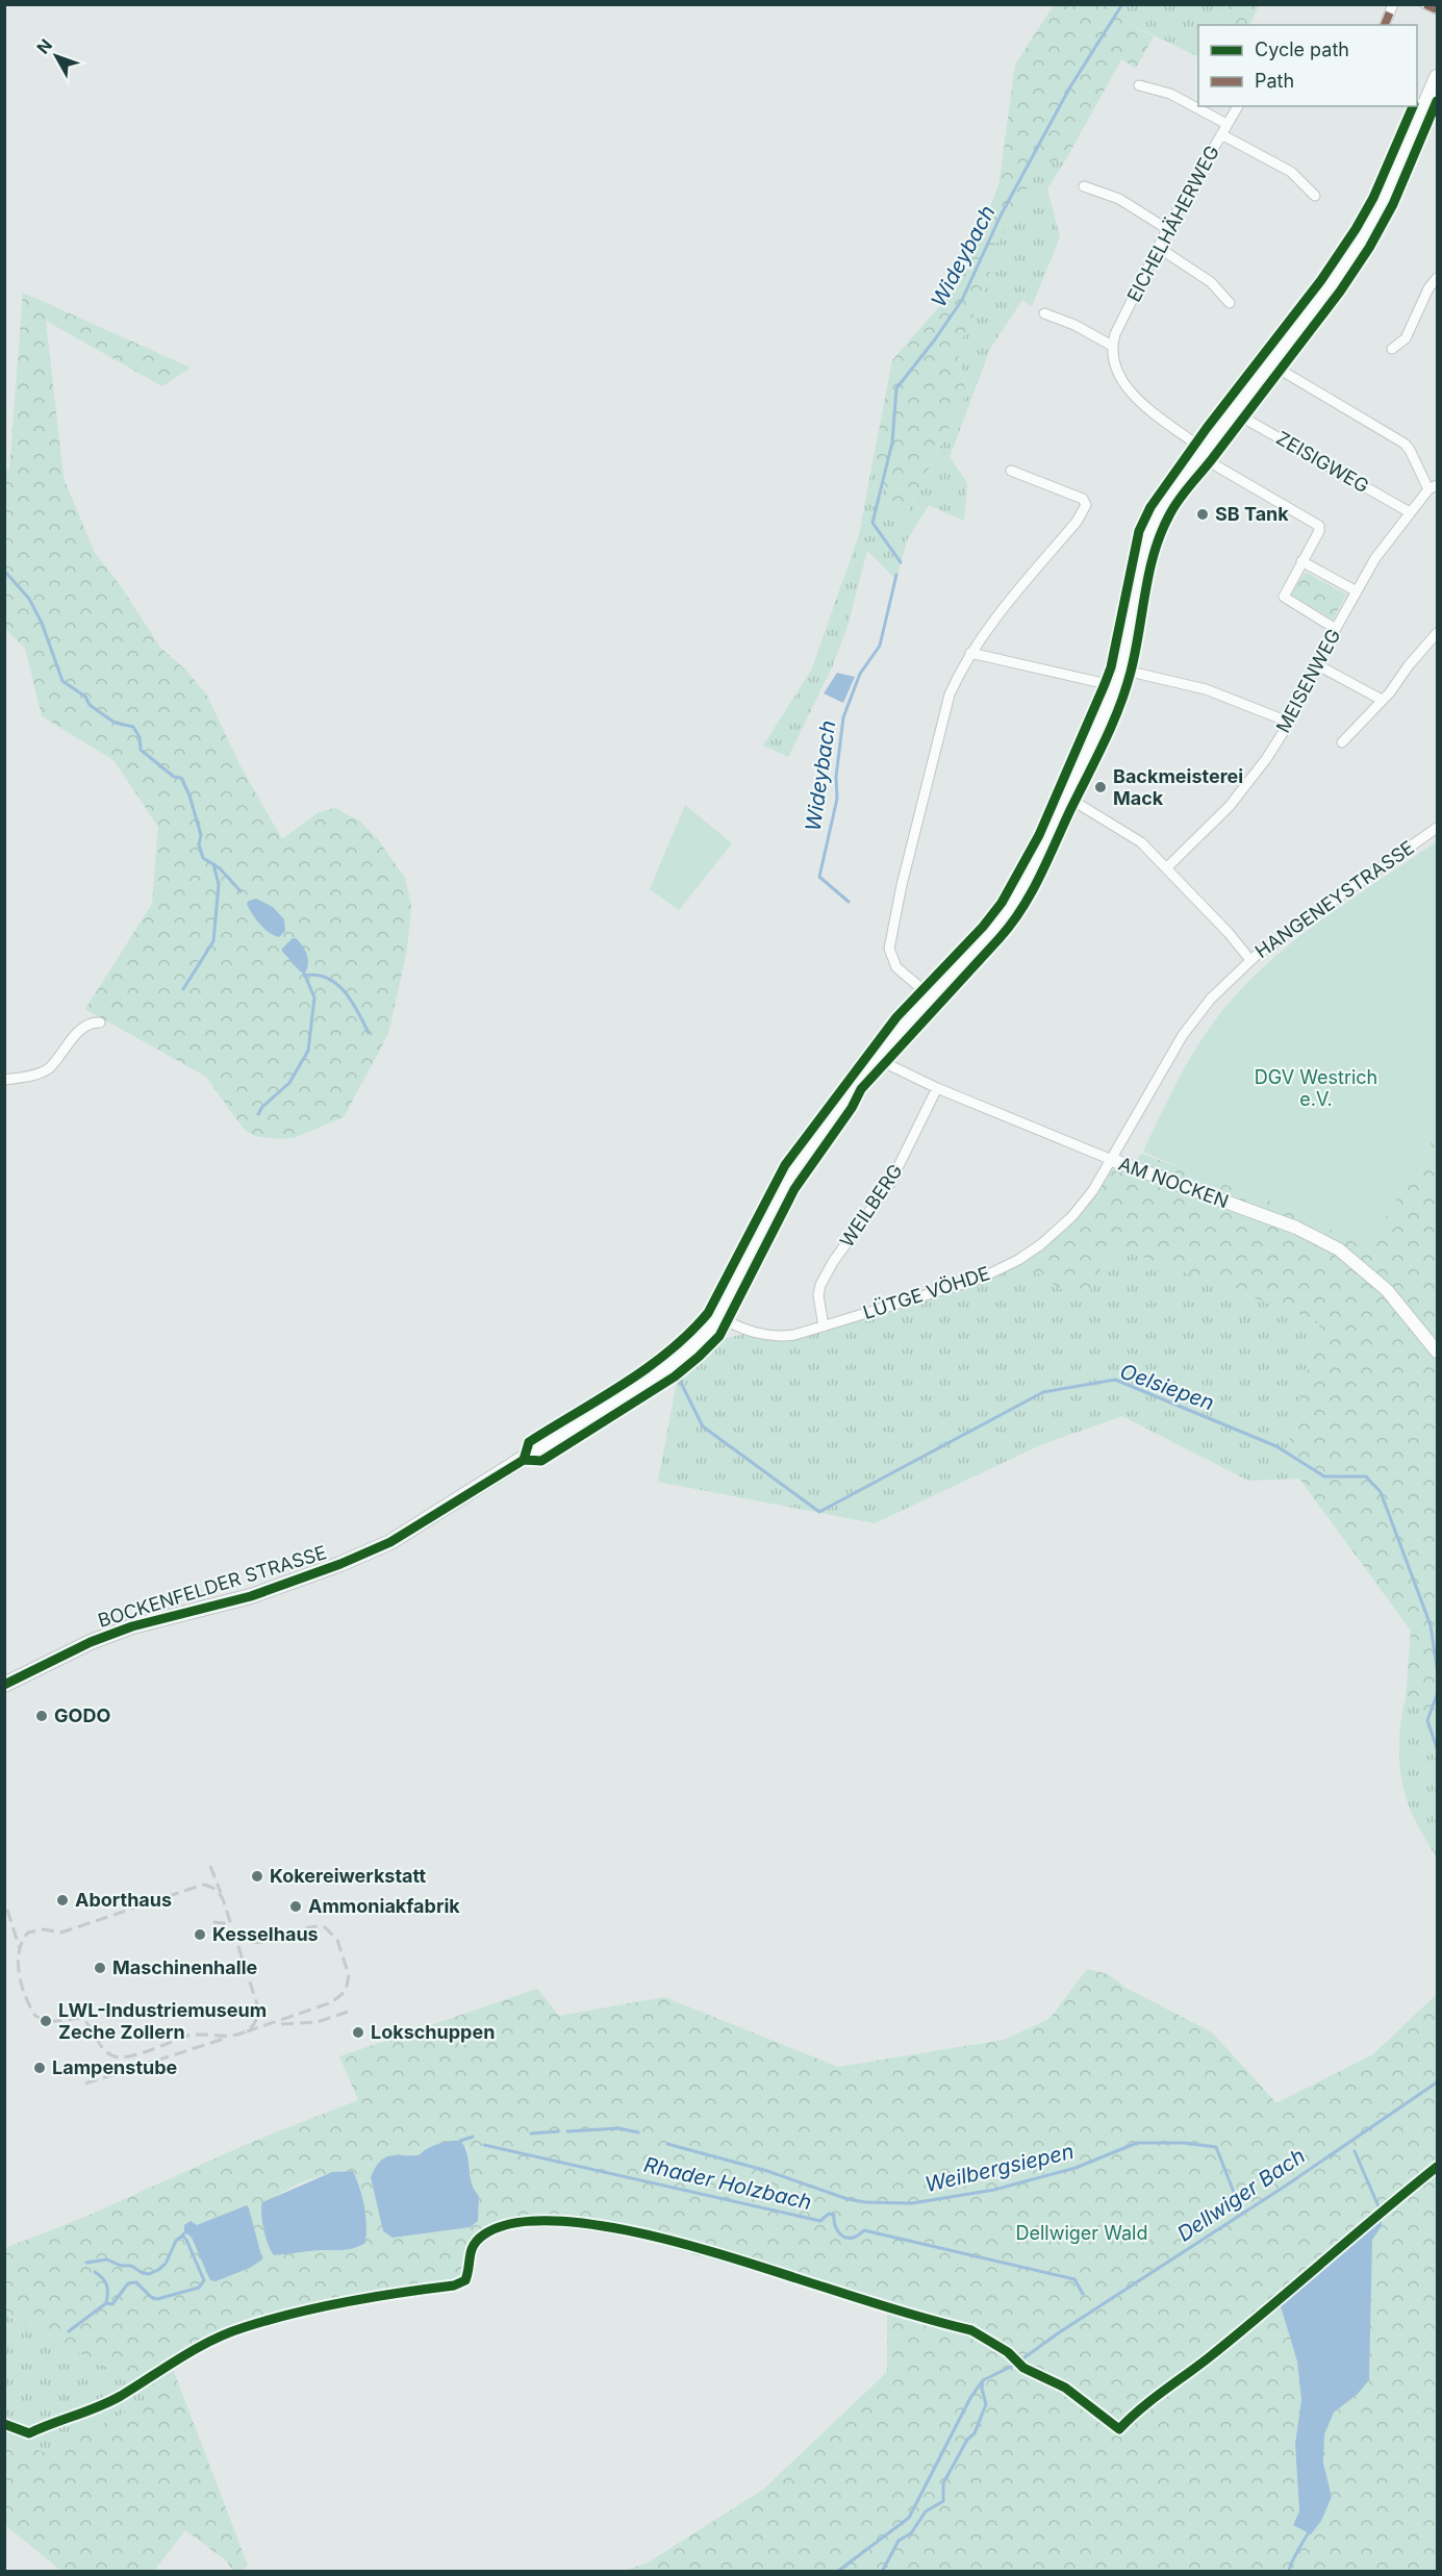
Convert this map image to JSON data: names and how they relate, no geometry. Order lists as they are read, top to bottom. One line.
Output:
{"streets":{"main road":["BOCKENFELDER STRASSE"],"street":["EICHELHÄHERWEG","ZEISIGWEG","MEISENWEG","HANGENEYSTRASSE","AM NOCKEN","WEILBERG","LÜTGE VÖHDE"]},"crossings":[["ZEISIGWEG","MEISENWEG"],["ZEISIGWEG","BOCKENFELDER STRASSE"],["MEISENWEG","HANGENEYSTRASSE"],["HANGENEYSTRASSE","LÜTGE VÖHDE"],["HANGENEYSTRASSE","BOCKENFELDER STRASSE"],["AM NOCKEN","WEILBERG"],["AM NOCKEN","LÜTGE VÖHDE"],["AM NOCKEN","BOCKENFELDER STRASSE"],["WEILBERG","LÜTGE VÖHDE"],["LÜTGE VÖHDE","BOCKENFELDER STRASSE"]],"water":["Wideybach","Oelsiepen","Weilbergsiepen","Rhader Holzbach","Dellwiger Bach"],"parks":["DGV Westrich e.V.","Dellwiger Wald"],"places":["SB Tank","Backmeisterei Mack","GODO","Kokereiwerkstatt","Aborthaus","Ammoniakfabrik","Kesselhaus","Maschinenhalle","LWL-Industriemuseum Zeche Zollern","Lokschuppen","Lampenstube"],"legend":["Cycle path","Path"],"north":"top left"}
